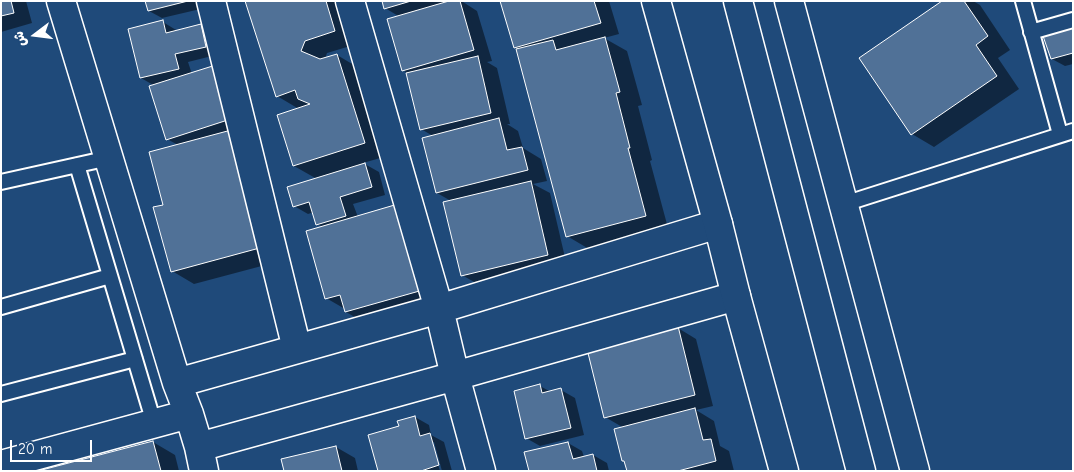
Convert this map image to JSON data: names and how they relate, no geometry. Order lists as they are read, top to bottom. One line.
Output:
{"scale_bar":"20 m","north":"left"}
